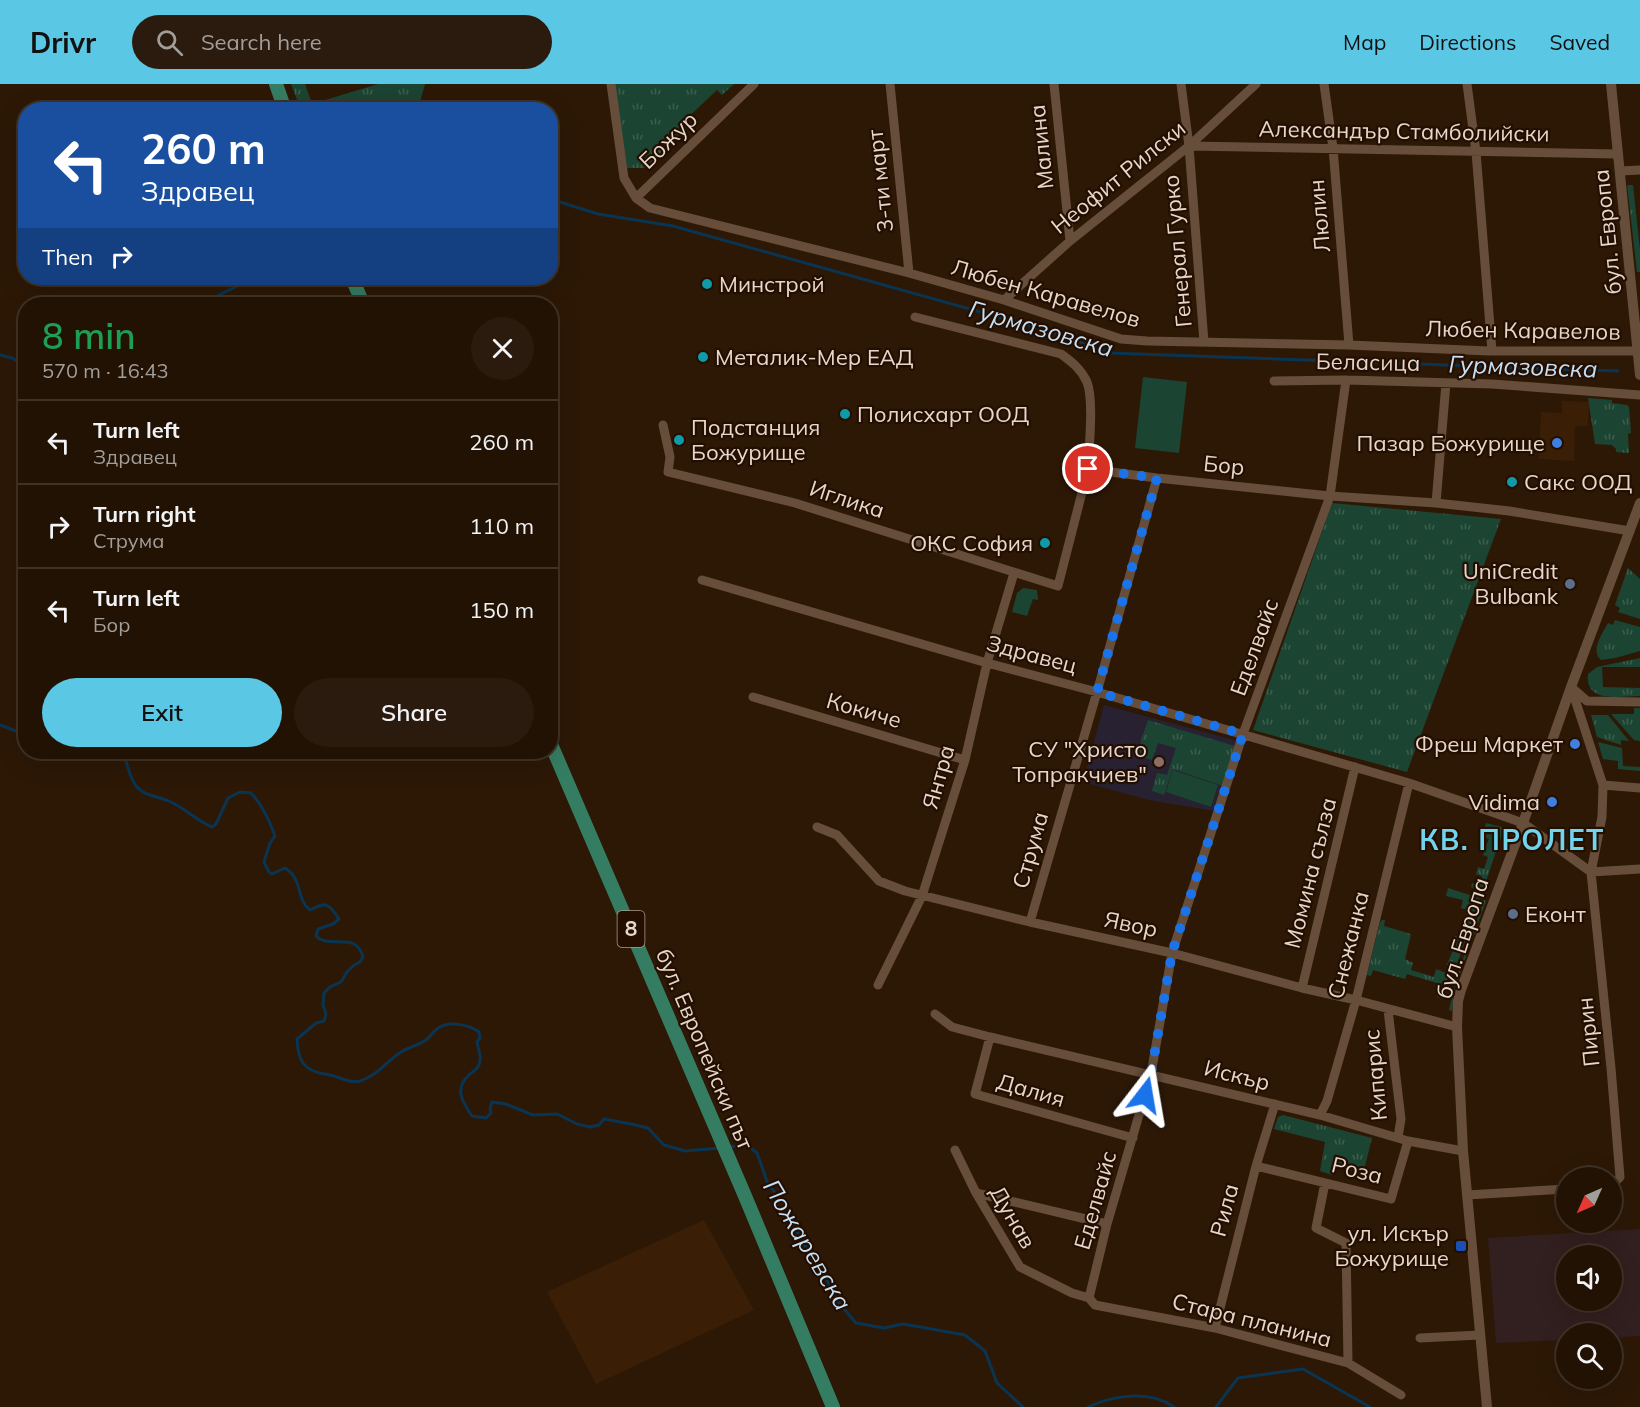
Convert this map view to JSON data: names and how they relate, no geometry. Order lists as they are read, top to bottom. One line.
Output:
{"streets":{"main road":["8","бул. Европейски път"],"street":["Александър Стамболийски","Божур","Малина","Неофит Рилски","3-ти март","Люлин","бул. Европа","Генерал Гурко","Любен Каравелов","Беласица","Бор","Иглика","Еделвайс","Здравец","Кокиче","Янтра","Струма","Момина сълза","Явор","Снежанка","Пирин","Искър","Кипарис","Далия","Роза","Рила","Дунав","Стара планина"]},"crossings":[["Александър Стамболийски","Неофит Рилски"],["Александър Стамболийски","Люлин"],["Александър Стамболийски","бул. Европа"],["Александър Стамболийски","Генерал Гурко"],["Божур","Любен Каравелов"],["Малина","Неофит Рилски"],["Неофит Рилски","Генерал Гурко"],["Неофит Рилски","Любен Каравелов"],["3-ти март","Любен Каравелов"],["Люлин","Любен Каравелов"],["бул. Европа","Любен Каравелов"],["бул. Европа","Бор"],["бул. Европа","Здравец"],["бул. Европа","Явор"],["бул. Европа","Искър"],["Генерал Гурко","Любен Каравелов"],["Беласица","Еделвайс"],["Бор","Иглика"],["Бор","Еделвайс"],["Бор","Струма"],["Иглика","Янтра"],["Еделвайс","Здравец"],["Еделвайс","Явор"],["Еделвайс","Искър"],["Еделвайс","Далия"],["Еделвайс","Дунав"],["Еделвайс","Стара планина"],["Здравец","Янтра"],["Здравец","Струма"],["Здравец","Момина сълза"],["Здравец","Снежанка"],["Здравец","Пирин"],["Кокиче","Янтра"],["Янтра","Явор"],["Струма","Явор"],["Момина сълза","Явор"],["Явор","Снежанка"],["Явор","Кипарис"],["Снежанка","Искър"],["Искър","Кипарис"],["Искър","Далия"],["Искър","Роза"],["Искър","Рила"],["Роза","Рила"],["Рила","Стара планина"],["Дунав","Стара планина"]],"districts":["КВ. ПРОЛЕТ"],"water":["Гурмазовска","Пожаревска"],"places":{"other":["Минстрой","Металик-Мер ЕАД","Полисхарт ООД","Подстанция Божурище","Пазар Божурище","Сакс ООД","ОКС София","UniCredit Bulbank","Фреш Маркет","СУ \"Христо Топракчиев\"","Vidima","Еконт"],"transit":["ул. Искър Божурище"]},"north":"bottom left","page":{"header":"Drivr","search":"Search here","nav":["Map","Directions","Saved"],"turn":["260 m","Здравец"],"then":"Then","heading":["8 min","570 m · 16:43"],"list":[{"name":"Turn left","note":"Здравец","value":"260 m"},{"name":"Turn right","note":"Струма","value":"110 m"},{"name":"Turn left","note":"Бор","value":"150 m"}],"buttons":["Exit","Share"]}}
